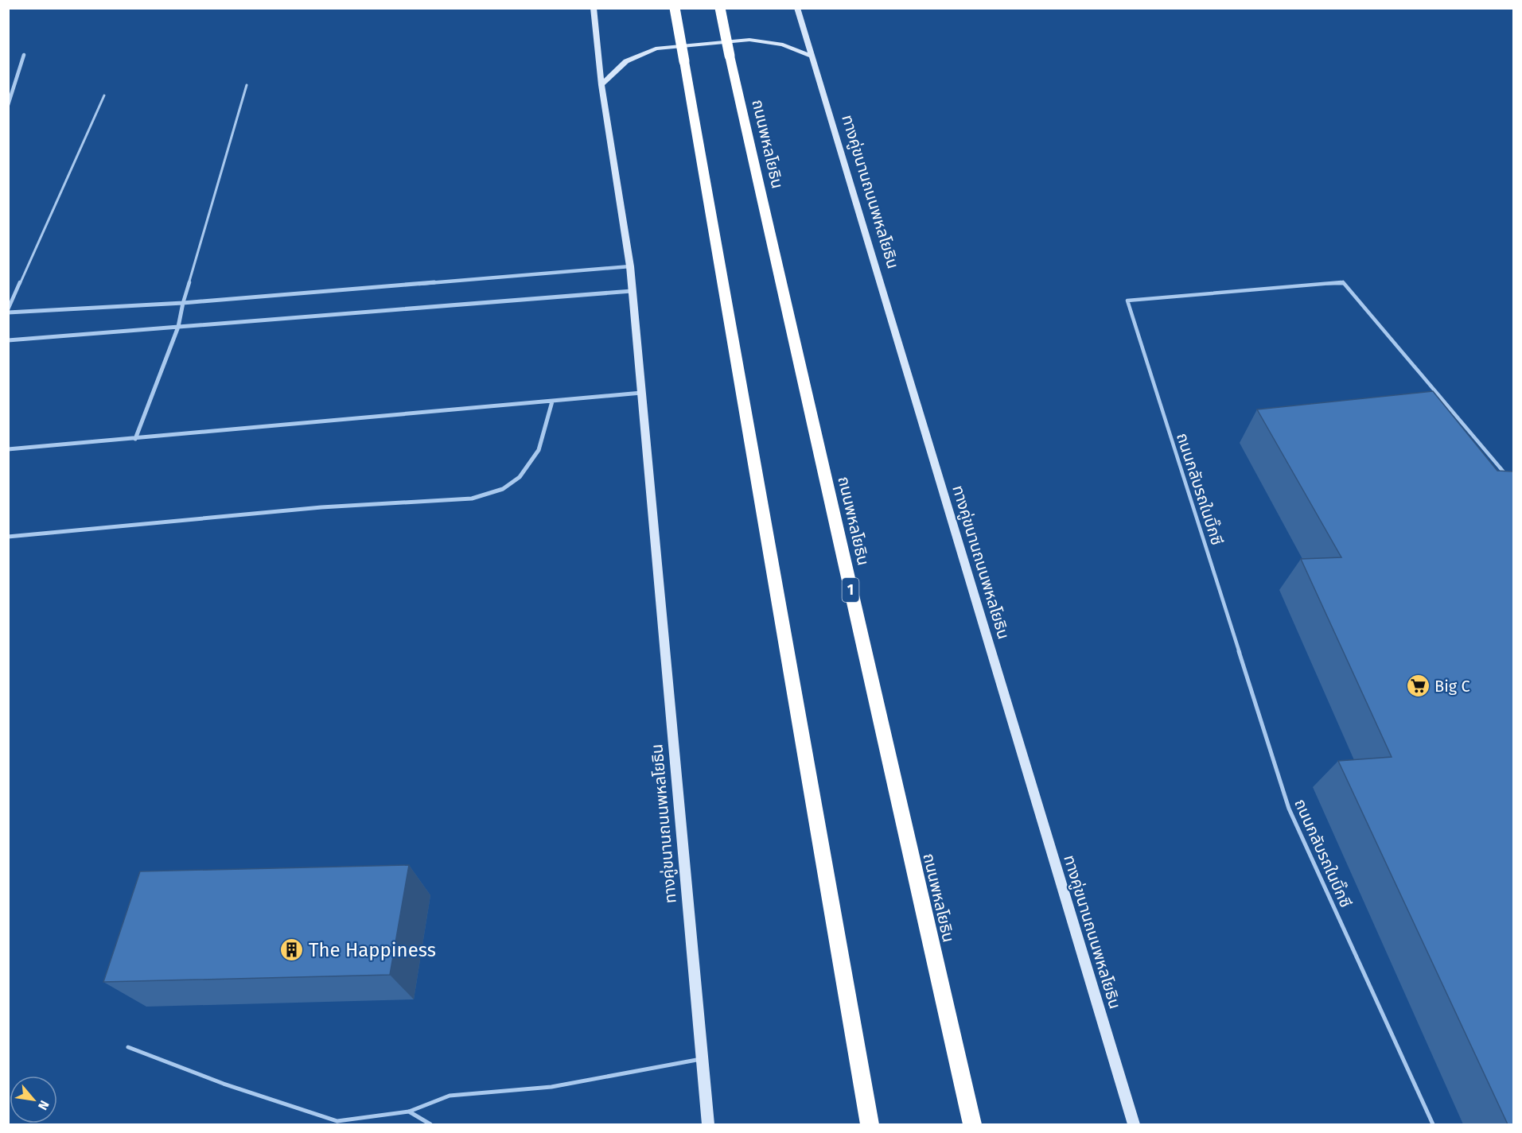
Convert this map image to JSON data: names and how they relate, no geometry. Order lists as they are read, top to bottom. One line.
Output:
{"streets":{"highway":["ถนนพหลโยธิน","1"],"main road":["ทางคู่ขนานถนนพหลโยธิน"],"lane":["ถนนกลับรถในบิ๊กซี"]},"places":{"supermarket":["Big C"],"building":["The Happiness"]},"north":"bottom right"}
